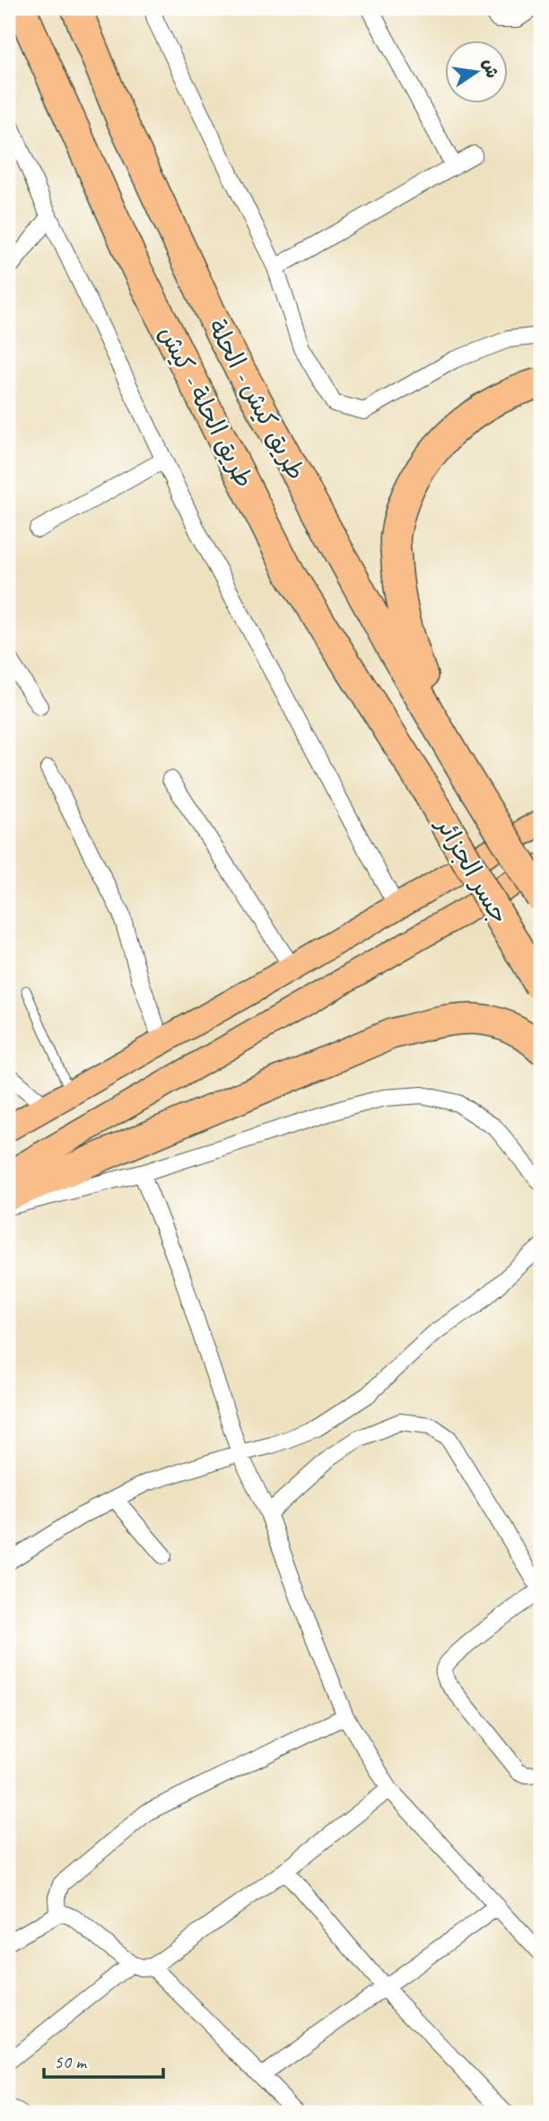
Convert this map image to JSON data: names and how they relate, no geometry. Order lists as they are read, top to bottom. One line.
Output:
{"streets":{"highway":["طريق كيش - الحلة","طريق الحلة - كيش","جسر الجزائر"]},"crossings":[["طريق كيش - الحلة","جسر الجزائر"],["طريق الحلة - كيش","جسر الجزائر"]],"scale_bar":"50 m","north":"right"}
